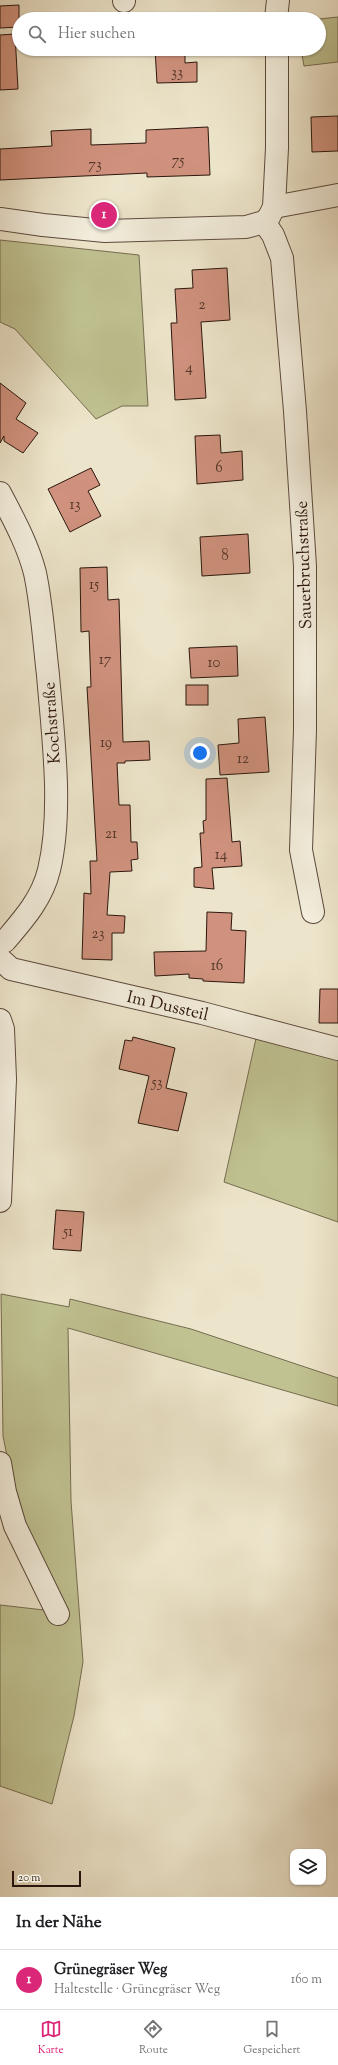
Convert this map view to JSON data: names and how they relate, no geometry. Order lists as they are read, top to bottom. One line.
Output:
{"streets":{"street":["Sauerbruchstraße","Kochstraße","Im Dussteil"]},"house_numbers":["33","75","73","2","4","6","13","8","15","17","10","19","12","21","14","23","16","53","51"],"scale_bar":"20 m","page":{"search":"Hier suchen","pins":"1","scale":"20 m","heading":"In der Nähe","list":[{"mark":"1","name":"Grünegräser Weg","note":"Haltestelle · Grünegräser Weg","value":"160 m"}],"nav":["Karte","Route","Gespeichert"]}}
